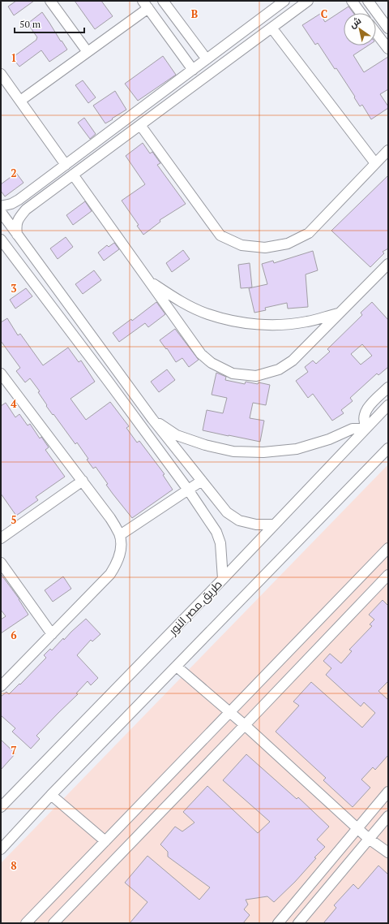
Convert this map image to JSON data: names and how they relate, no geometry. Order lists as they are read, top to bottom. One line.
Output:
{"streets":{"street":["طريق مصر النور"]},"scale_bar":"50 m","north":"top left","grid":{"columns":["B","C"],"rows":["1","2","3","4","5","6","7","8"]}}
